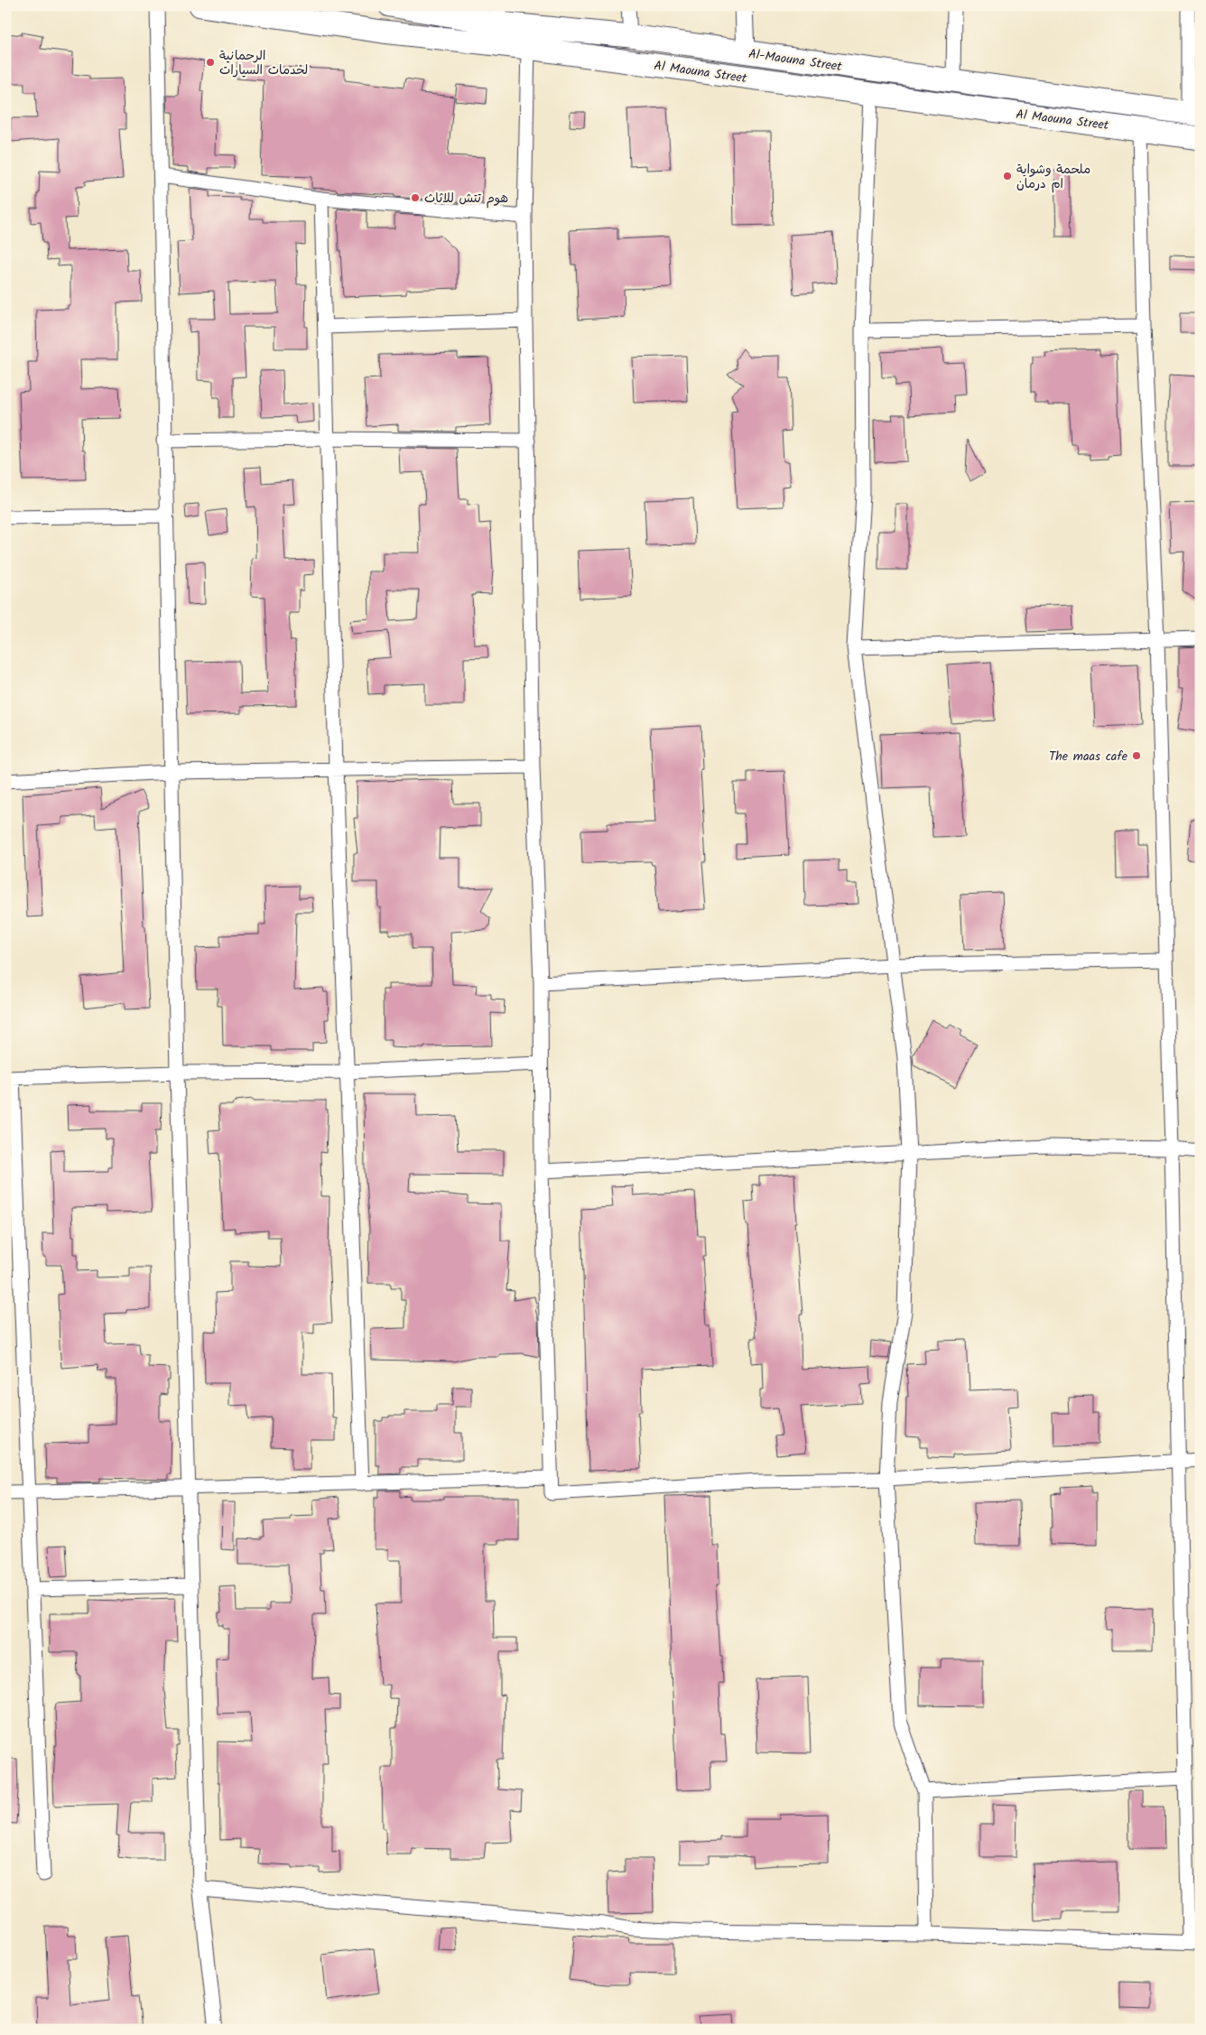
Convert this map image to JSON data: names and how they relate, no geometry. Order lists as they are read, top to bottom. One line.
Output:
{"streets":{"highway":["Al-Maouna Street","Al Maouna Street"]},"places":["الرحمانية لخدمات السيارات","ملحمة وشواية ام درمان","هوم تتش للاثاث","The maas cafe"]}
